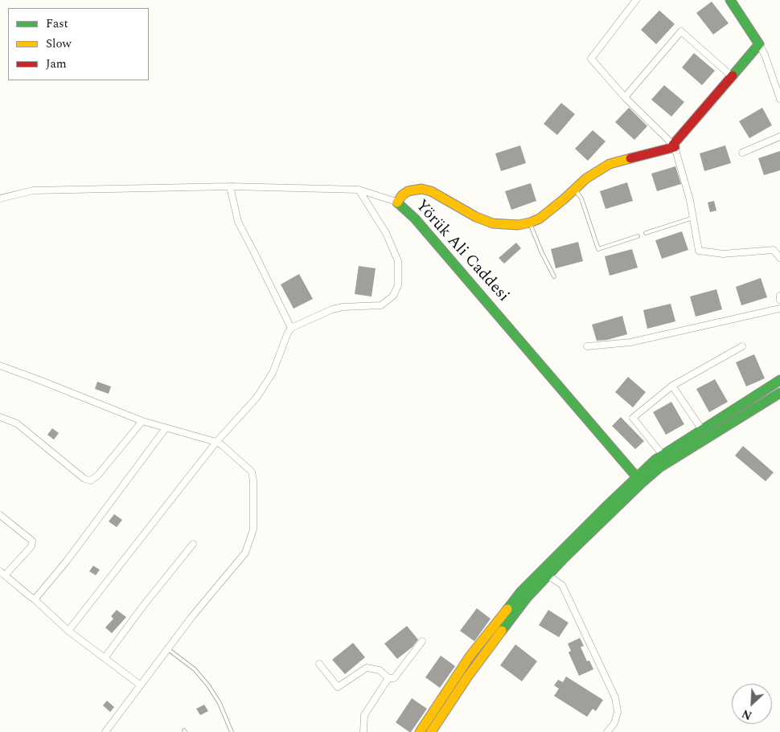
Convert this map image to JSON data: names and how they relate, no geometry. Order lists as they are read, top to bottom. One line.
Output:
{"streets":{"street":["Yörük Ali Caddesi"]},"legend":["Fast","Slow","Jam"],"north":"bottom left"}
